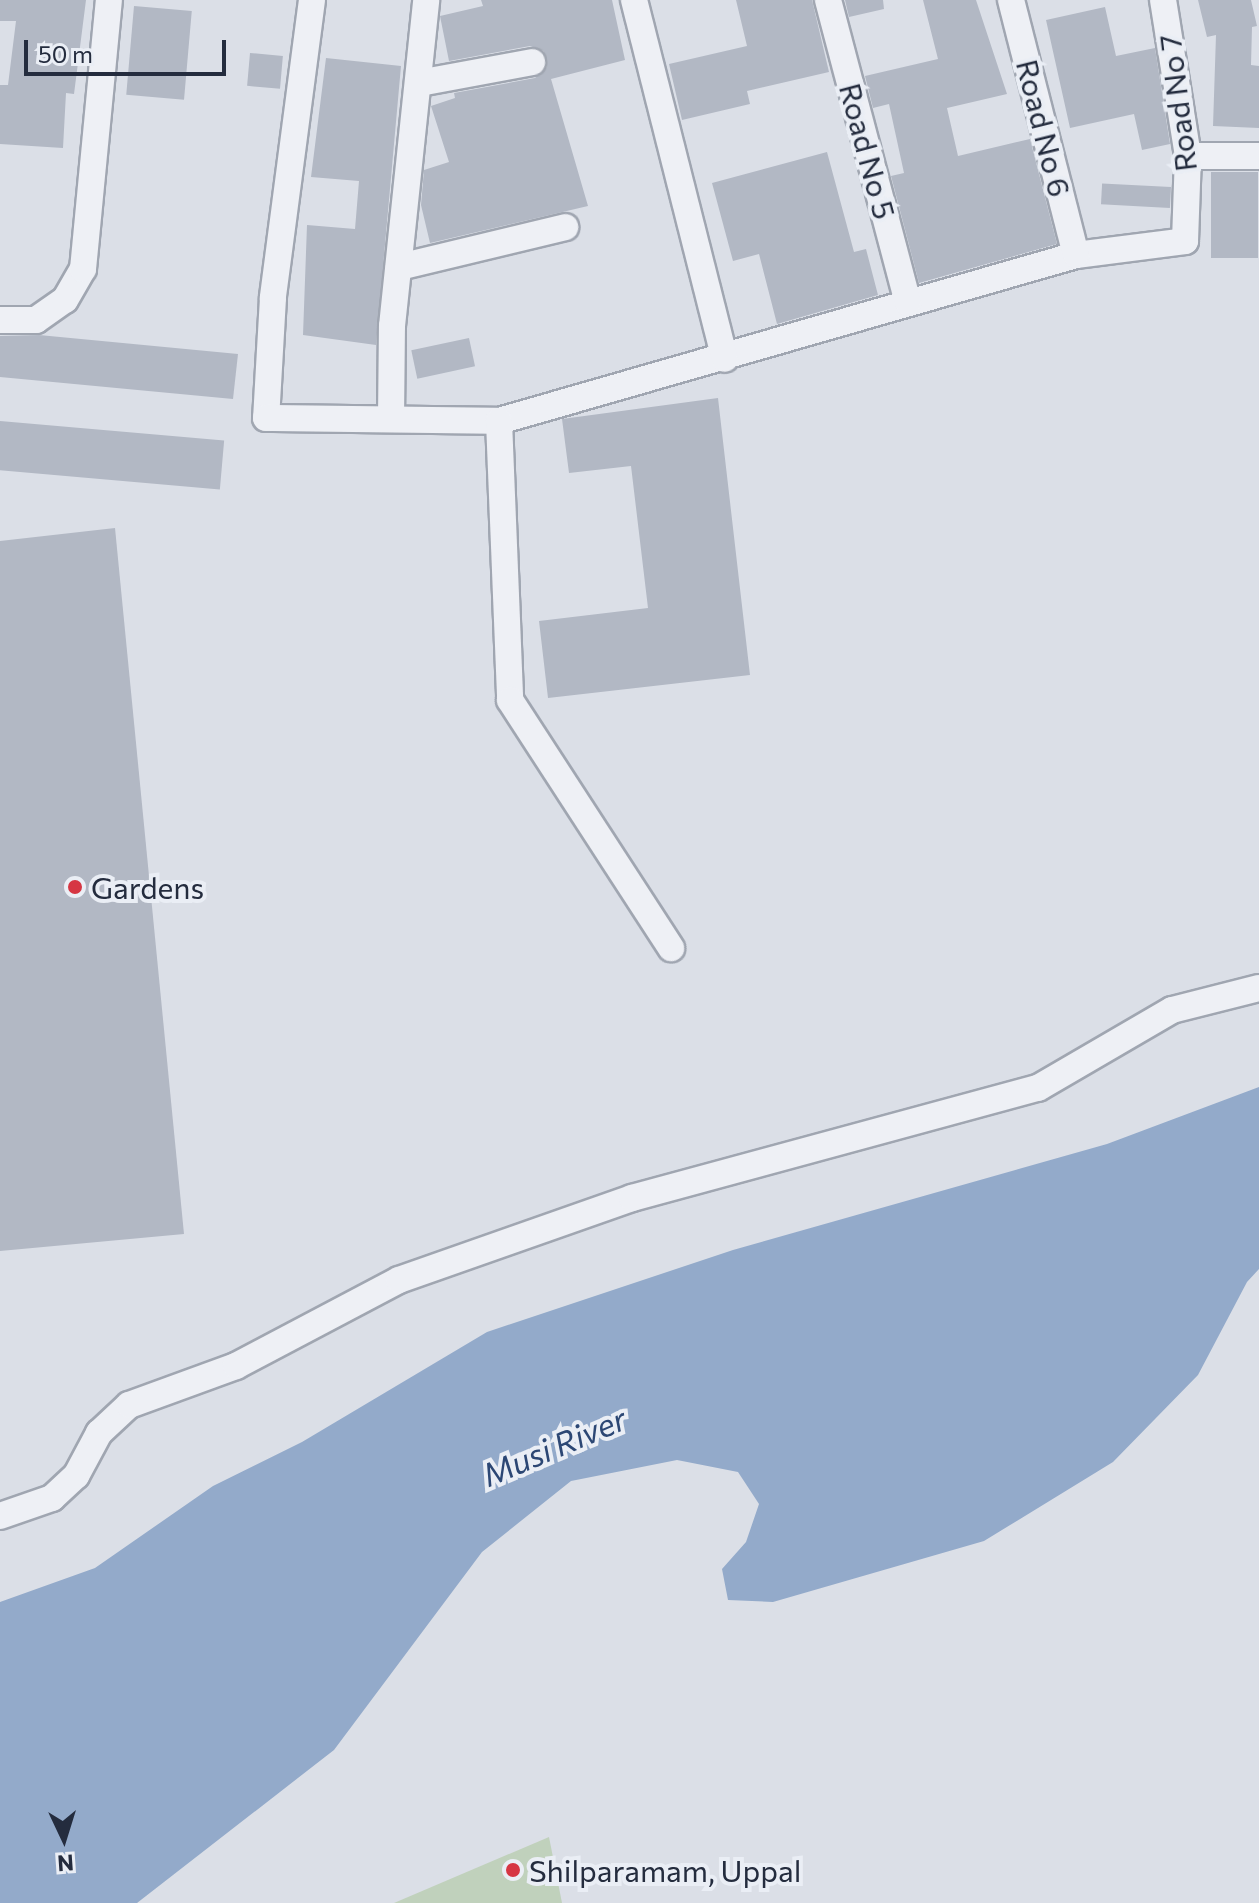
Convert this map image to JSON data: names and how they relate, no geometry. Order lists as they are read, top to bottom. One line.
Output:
{"streets":{"street":["Road No 7","Road No 6","Road No 5"]},"crossings":[["Road No 7","Road No 6"]],"water":["Musi River"],"places":["Gardens","Shilparamam, Uppal"],"scale_bar":"50 m","north":"bottom"}
